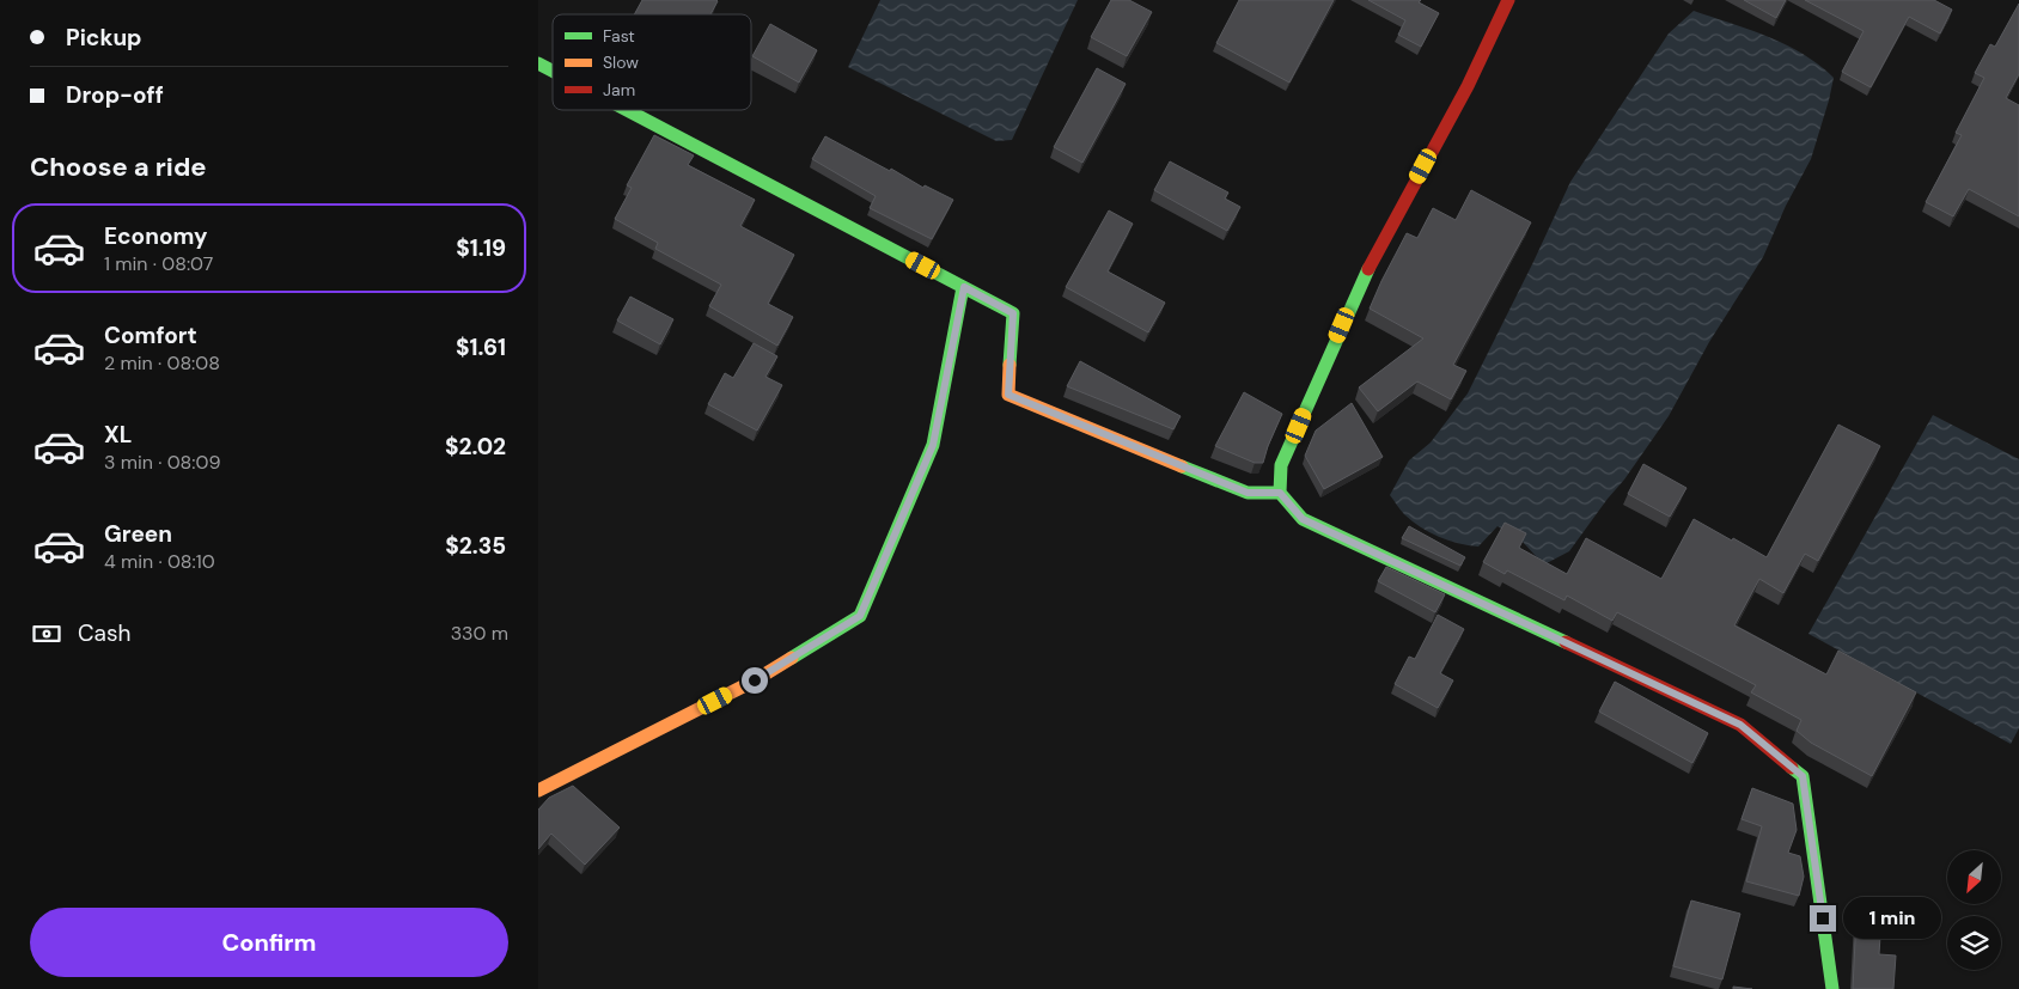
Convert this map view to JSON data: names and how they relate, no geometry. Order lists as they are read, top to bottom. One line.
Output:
{"legend":["Fast","Slow","Jam"],"north":"bottom left","page":{"banner":["Pickup","Drop-off"],"heading":"Choose a ride","list":[{"name":"Economy","note":"1 min · 08:07","value":"$1.19"},{"name":"Comfort","note":"2 min · 08:08","value":"$1.61"},{"name":"XL","note":"3 min · 08:09","value":"$2.02"},{"name":"Green","note":"4 min · 08:10","value":"$2.35"}],"pay":["Cash","330 m"],"buttons":"Confirm","bubble":"1 min"}}
